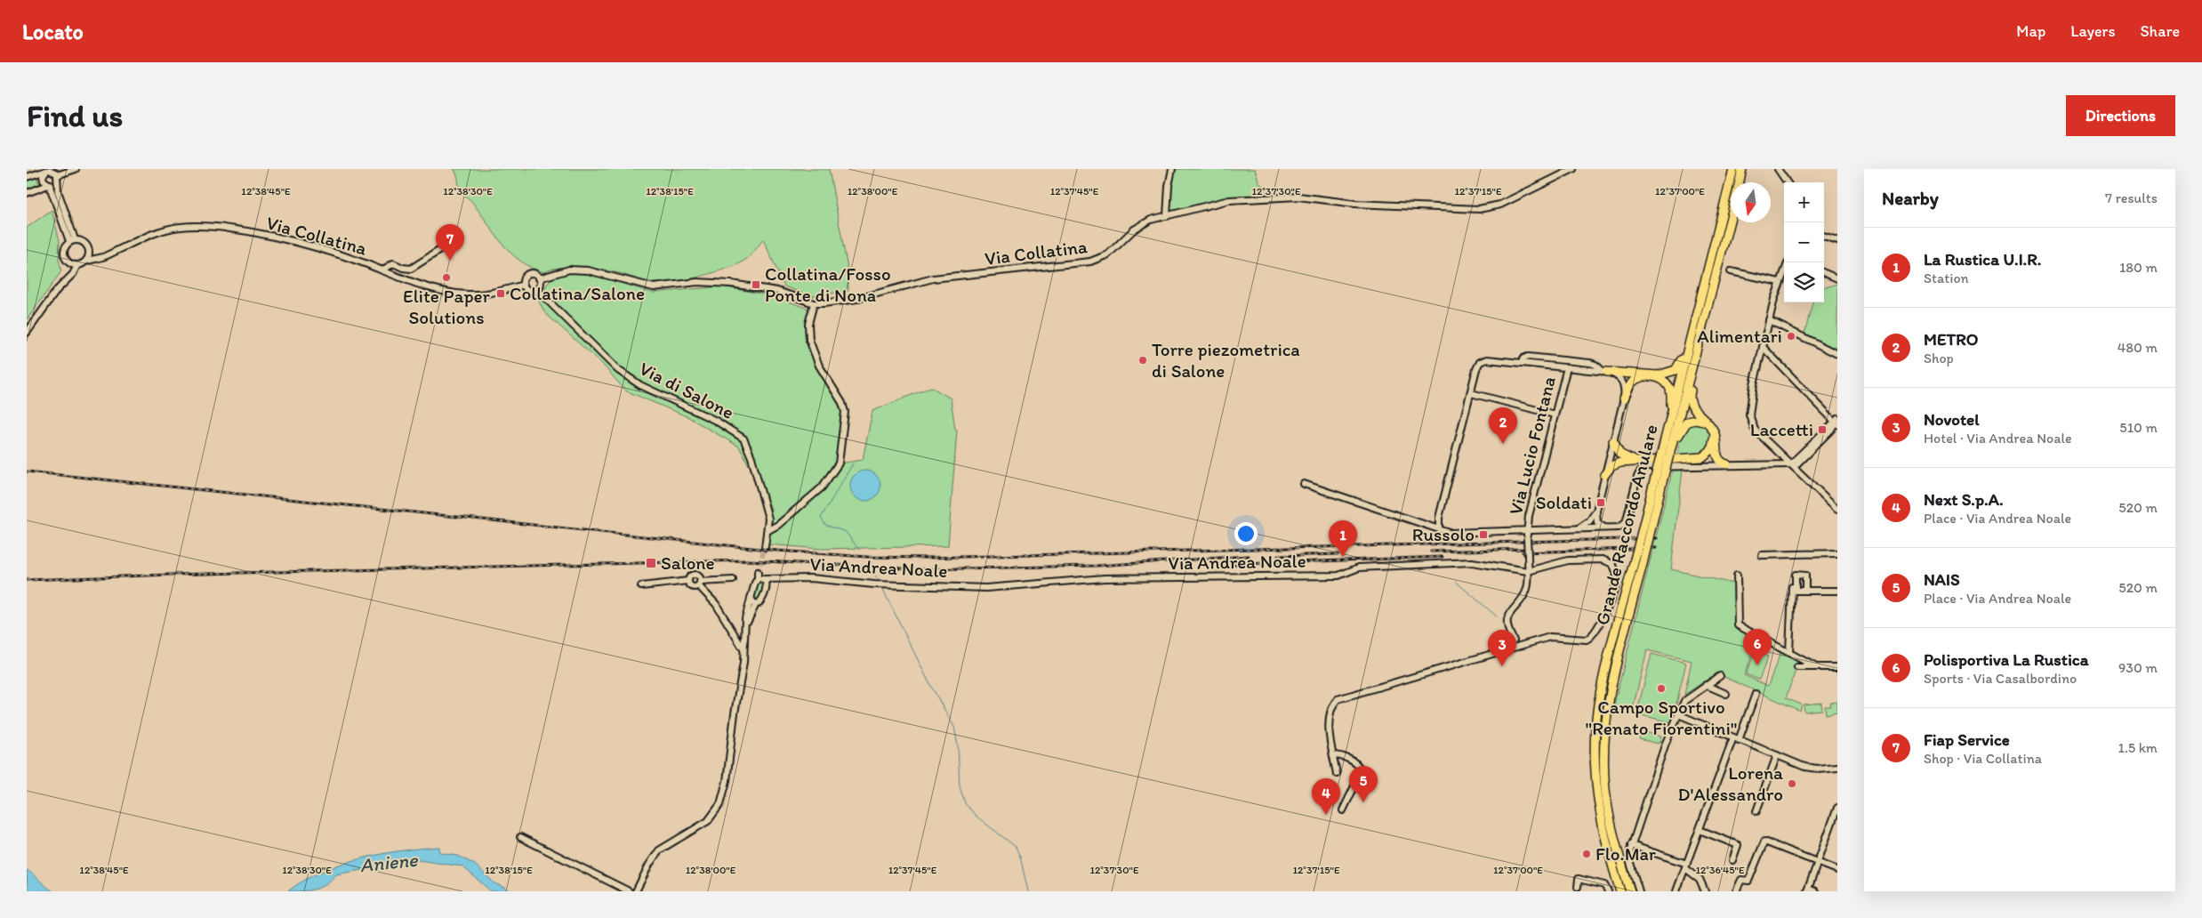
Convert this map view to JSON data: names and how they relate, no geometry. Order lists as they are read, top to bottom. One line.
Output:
{"streets":{"highway":["Grande Raccordo Anulare"],"street":["Via Collatina","Via di Salone","Via Lucio Fontana","Via Andrea Noale"]},"crossings":[["Via Collatina","Via di Salone"],["Via Lucio Fontana","Via Andrea Noale"]],"water":["Aniene"],"places":{"other":["Elite Paper Solutions","Alimentari","Torre piezometrica di Salone","Campo Sportivo \"Renato Fiorentini\"","Lorena D'Alessandro","Flo.Mar"],"transit":["Collatina/Fosso Ponte di Nona","Collatina/Salone","Laccetti","Soldati","Russolo","Salone"]},"north":"bottom","page":{"header":"Locato","nav":["Map","Layers","Share"],"buttons":"Directions","title":"Find us","heading":["Nearby","7 results"],"map_buttons":["+","−"],"pins":["7","2","1","6","3","5","4"],"list":[{"mark":"1","name":"La Rustica U.I.R.","note":"Station","value":"180 m"},{"mark":"2","name":"METRO","note":"Shop","value":"480 m"},{"mark":"3","name":"Novotel","note":"Hotel · Via Andrea Noale","value":"510 m"},{"mark":"4","name":"Next S.p.A.","note":"Place · Via Andrea Noale","value":"520 m"},{"mark":"5","name":"NAIS","note":"Place · Via Andrea Noale","value":"520 m"},{"mark":"6","name":"Polisportiva La Rustica","note":"Sports · Via Casalbordino","value":"930 m"},{"mark":"7","name":"Fiap Service","note":"Shop · Via Collatina","value":"1.5 km"}]},"coordinates":["12°38'30\"E","12°38'15\"E","12°38'45\"E","12°38'00\"E","12°37'45\"E","12°37'30\"E","12°37'15\"E","12°37'00\"E","12°36'45\"E"]}
